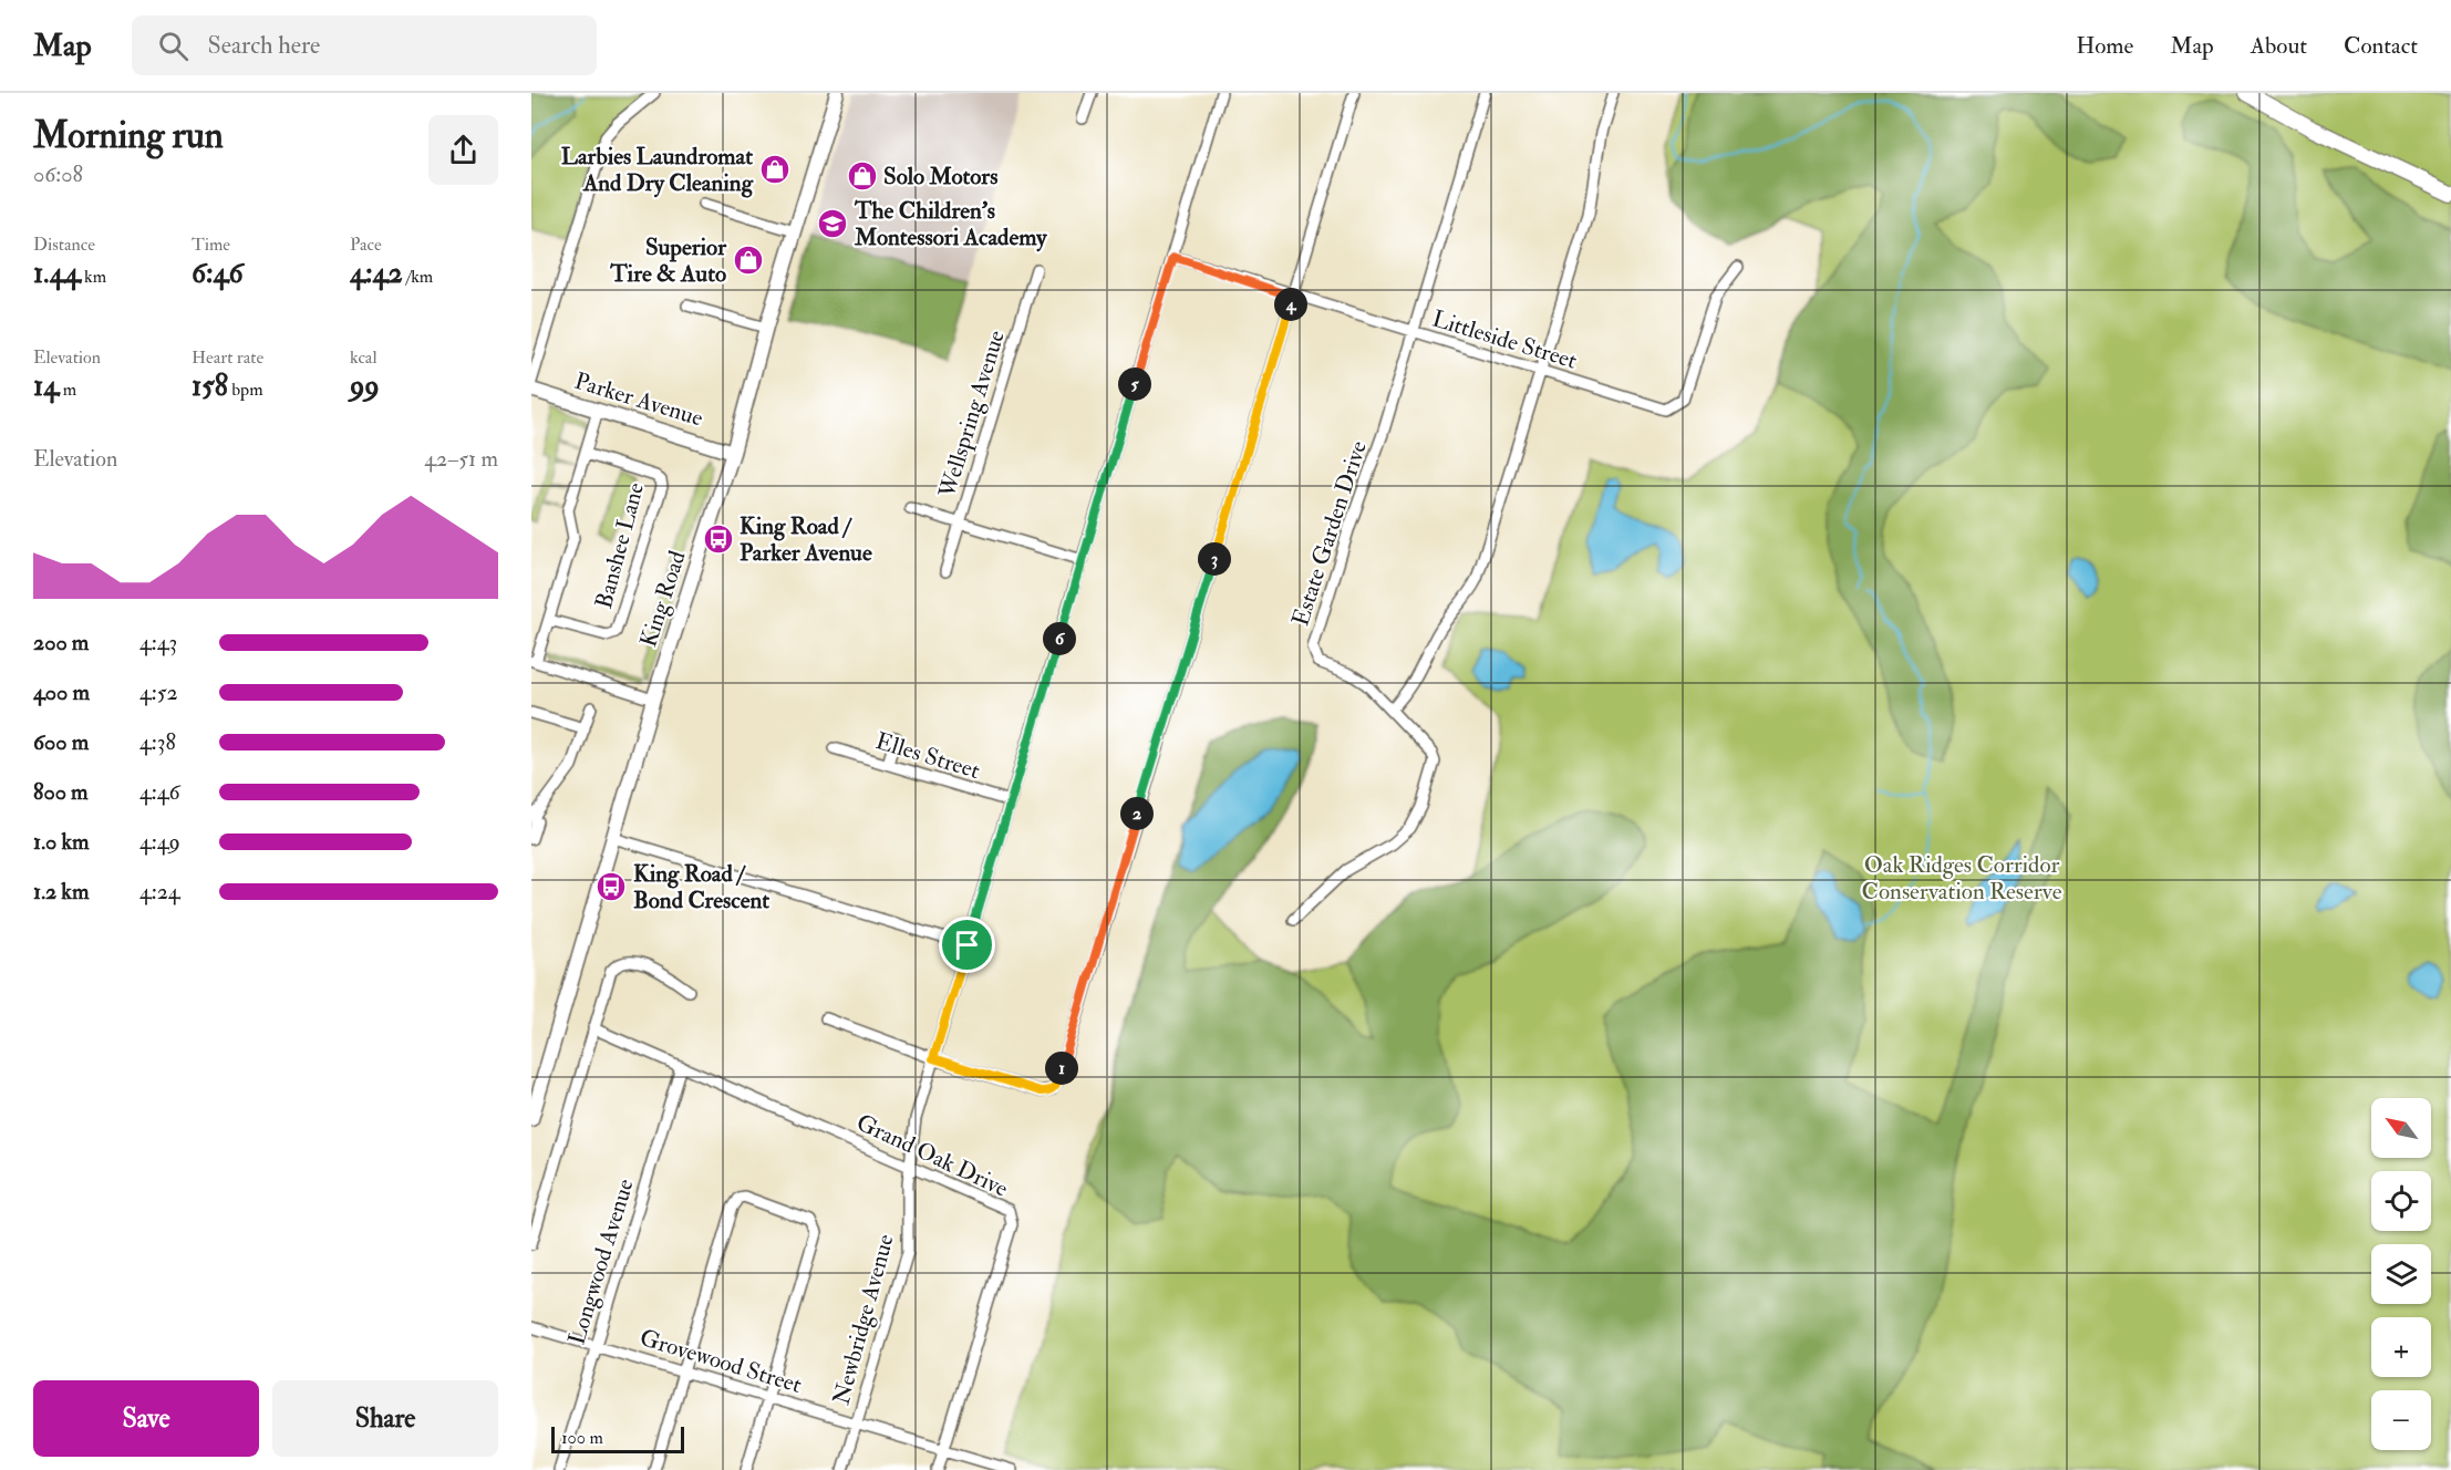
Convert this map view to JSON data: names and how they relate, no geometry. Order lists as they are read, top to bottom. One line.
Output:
{"streets":{"main road":["Parker Avenue","King Road"],"street":["Littleside Street","Wellspring Avenue","Estate Garden Drive","Banshee Lane","Elles Street","Grand Oak Drive","Longwood Avenue","Newbridge Avenue","Grovewood Street"]},"crossings":[["Littleside Street","Estate Garden Drive"],["Littleside Street","Newbridge Avenue"],["Parker Avenue","King Road"],["Elles Street","Newbridge Avenue"],["Grand Oak Drive","Longwood Avenue"],["Grand Oak Drive","Newbridge Avenue"],["Grand Oak Drive","Grovewood Street"],["Longwood Avenue","Grovewood Street"],["Newbridge Avenue","Grovewood Street"]],"parks":["Oak Ridges Corridor Conservation Reserve"],"places":{"shop":["Larbies Laundromat And Dry Cleaning","Solo Motors","Superior Tire & Auto"],"school or university":["The Children’s Montessori Academy"],"bus stop":["King Road / Parker Avenue","King Road / Bond Crescent"]},"scale_bar":"100 m","north":"top left","page":{"header":"Map","search":"Search here","nav":["Home","Map","About","Contact"],"heading":["Morning run","06:08"],"stats":[["Distance","1.44 km"],["Time","6:46"],["Pace","4:42 /km"],["Elevation","14 m"],["Heart rate","158 bpm"],["kcal","99"]],"pins":["4","5","3","6","2","1"],"chart":["Elevation","42–51 m"],"list":[{"name":"200 m","note":"4:43"},{"name":"400 m","note":"4:52"},{"name":"600 m","note":"4:38"},{"name":"800 m","note":"4:46"},{"name":"1.0 km","note":"4:49"},{"name":"1.2 km","note":"4:24"}],"map_buttons":["+","−"],"buttons":["Save","Share"],"scale":"100 m"}}
